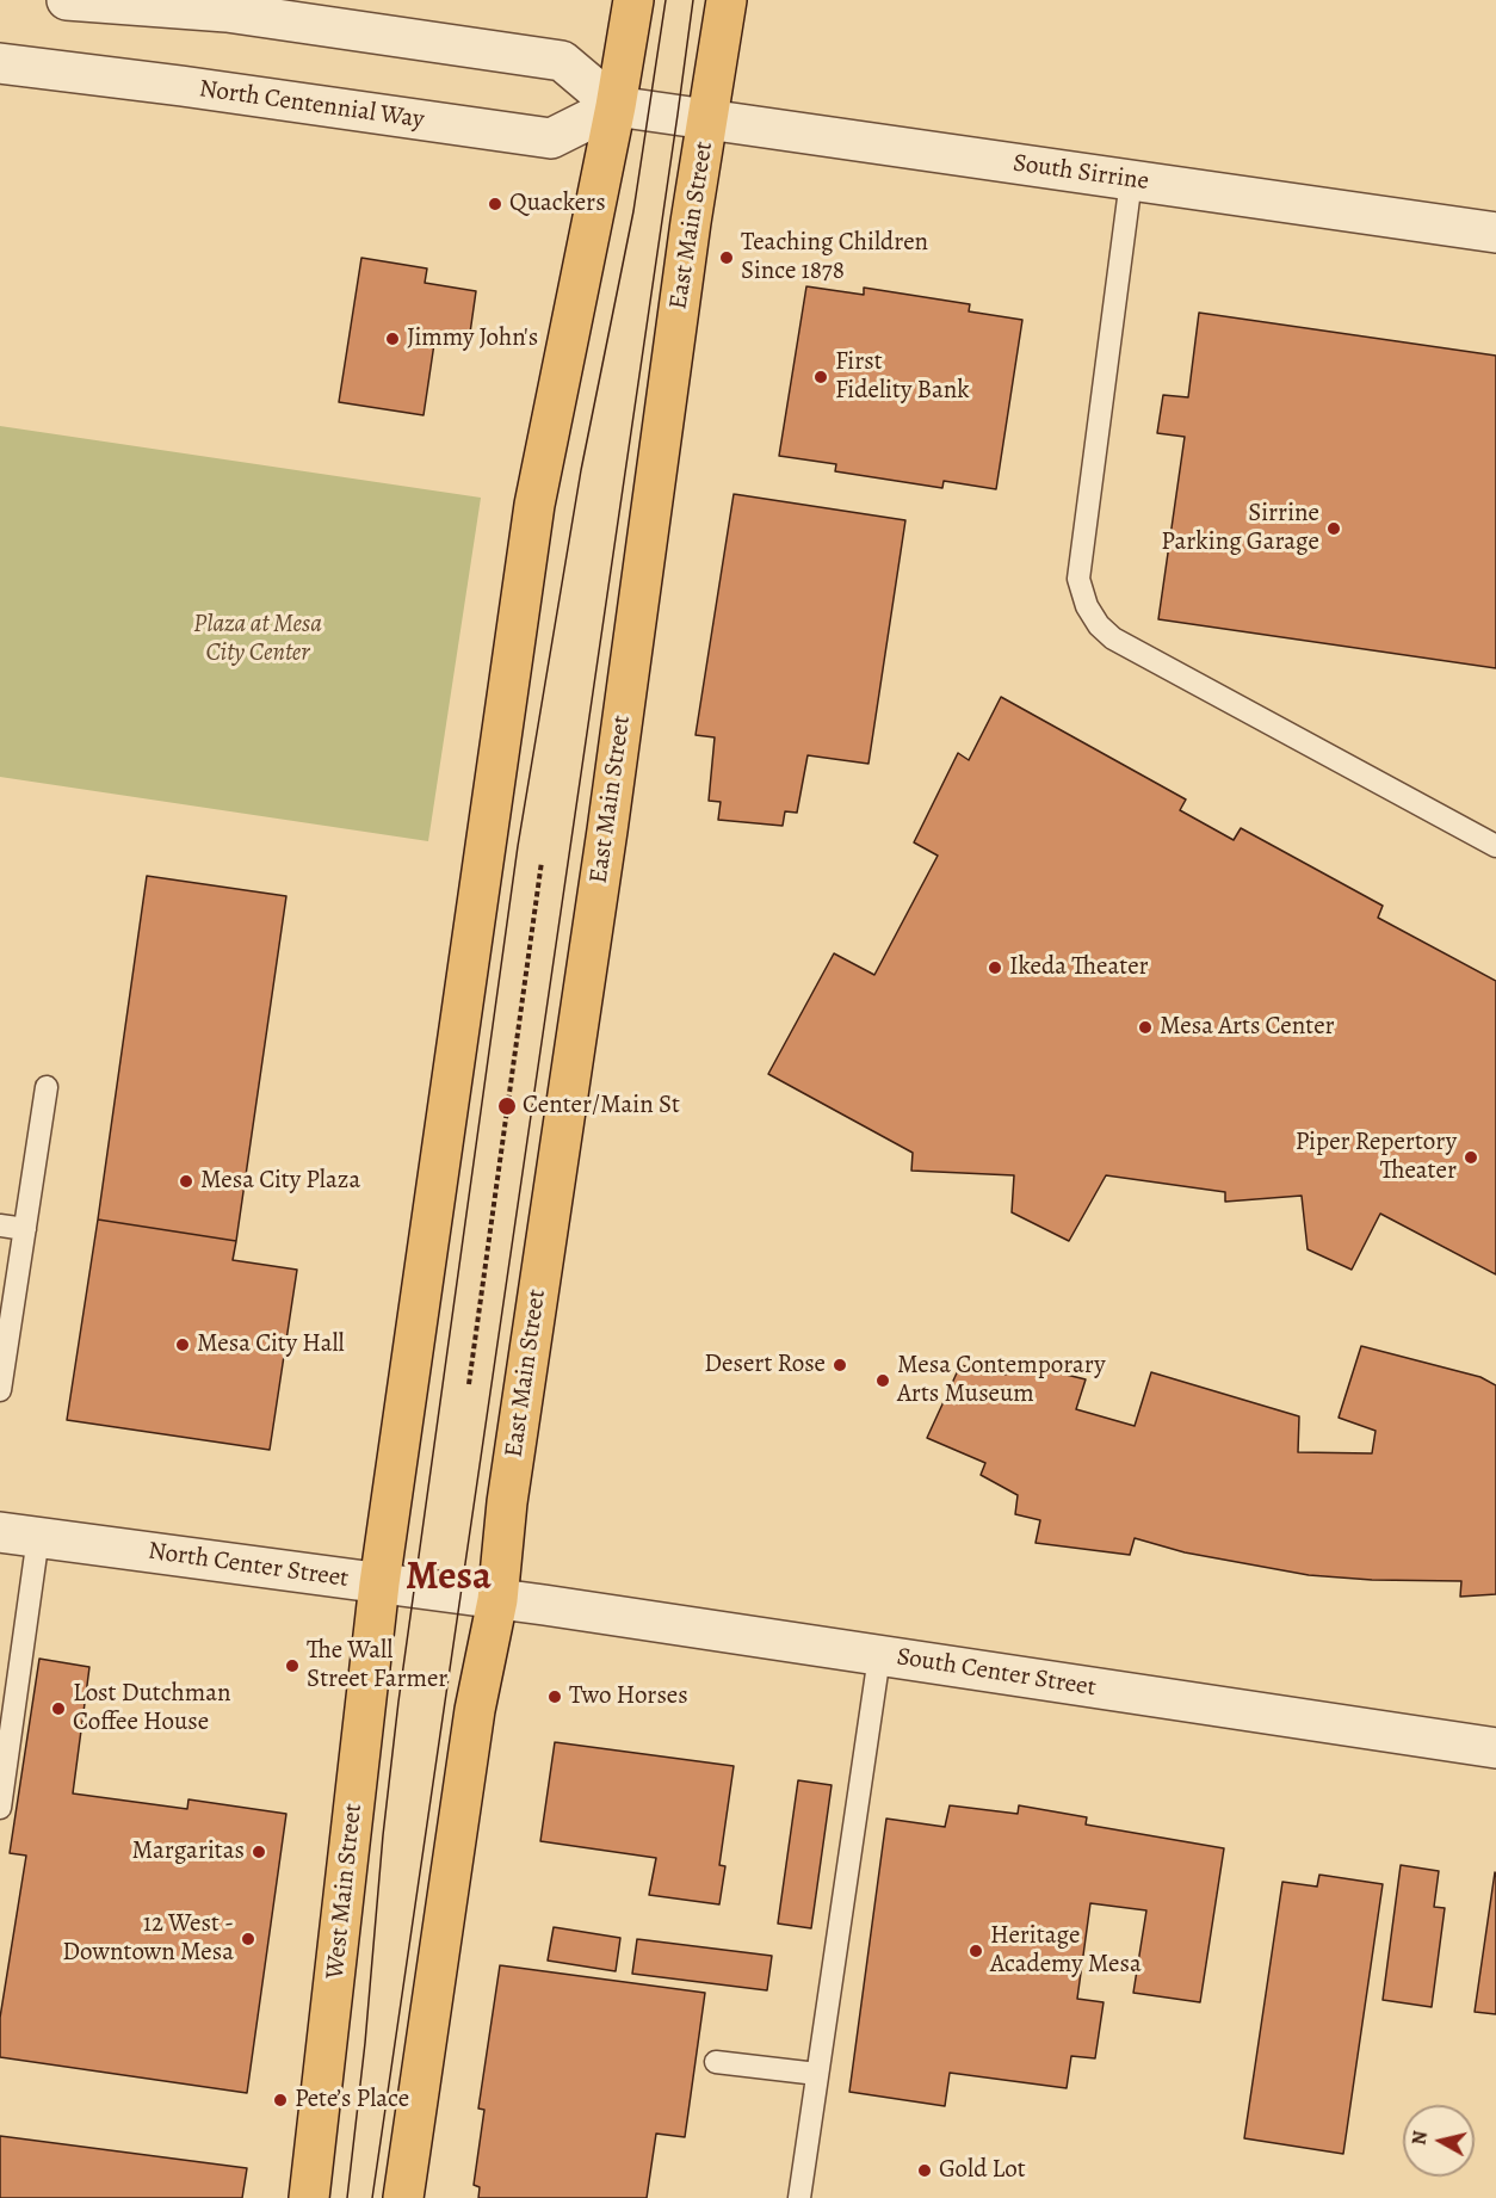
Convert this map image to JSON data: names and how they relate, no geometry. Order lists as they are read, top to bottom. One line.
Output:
{"streets":{"main road":["East Main Street","West Main Street"],"street":["North Centennial Way","South Sirrine","North Center Street","South Center Street"]},"crossings":[["North Centennial Way","South Sirrine"],["South Sirrine","East Main Street"],["East Main Street","North Center Street"],["East Main Street","South Center Street"],["North Center Street","South Center Street"],["North Center Street","West Main Street"]],"districts":["Mesa"],"parks":["Plaza at Mesa City Center"],"places":["Quackers","Teaching Children Since 1878","Jimmy John's","First Fidelity Bank","Sirrine Parking Garage","Ikeda Theater","Mesa Arts Center","Center/Main St","Piper Repertory Theater","Mesa City Plaza","Mesa City Hall","Desert Rose","Mesa Contemporary Arts Museum","The Wall Street Farmer","Two Horses","Lost Dutchman Coffee House","Margaritas","12 West - Downtown Mesa","Heritage Academy Mesa","Pete’s Place","Gold Lot"],"north":"left"}
